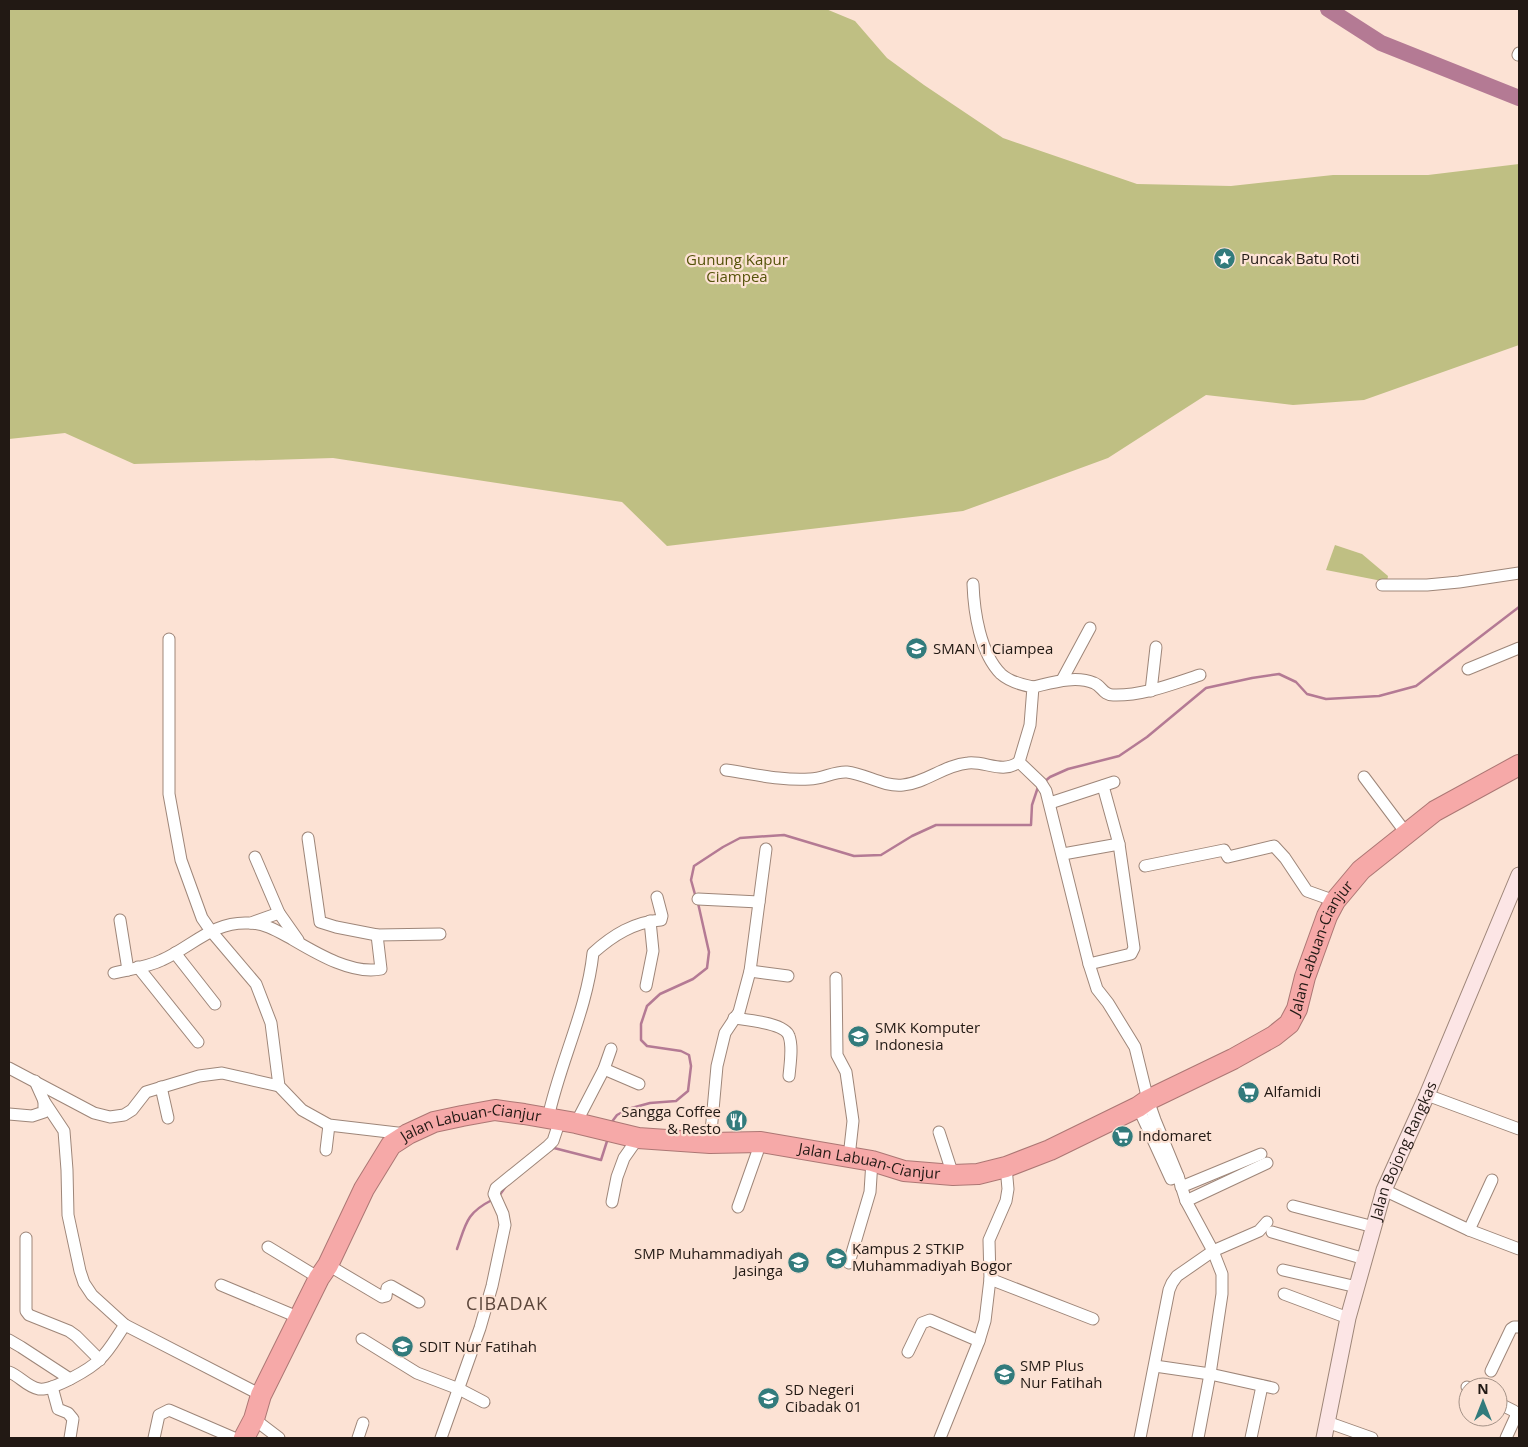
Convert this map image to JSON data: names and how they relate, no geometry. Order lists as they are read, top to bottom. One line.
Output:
{"streets":{"highway":["Jalan Labuan-Cianjur"],"main road":["Jalan Bojong Rangkas"]},"districts":["CIBADAK"],"parks":["Gunung Kapur Ciampea"],"places":{"place":["Puncak Batu Roti"],"school or university":["SMAN 1 Ciampea","SMK Komputer Indonesia","Kampus 2 STKIP Muhammadiyah Bogor","SMP Muhammadiyah Jasinga","SDIT Nur Fatihah","SMP Plus Nur Fatihah","SD Negeri Cibadak 01"],"supermarket":["Alfamidi","Indomaret"],"restaurant":["Sangga Coffee & Resto"]},"north":"top"}
